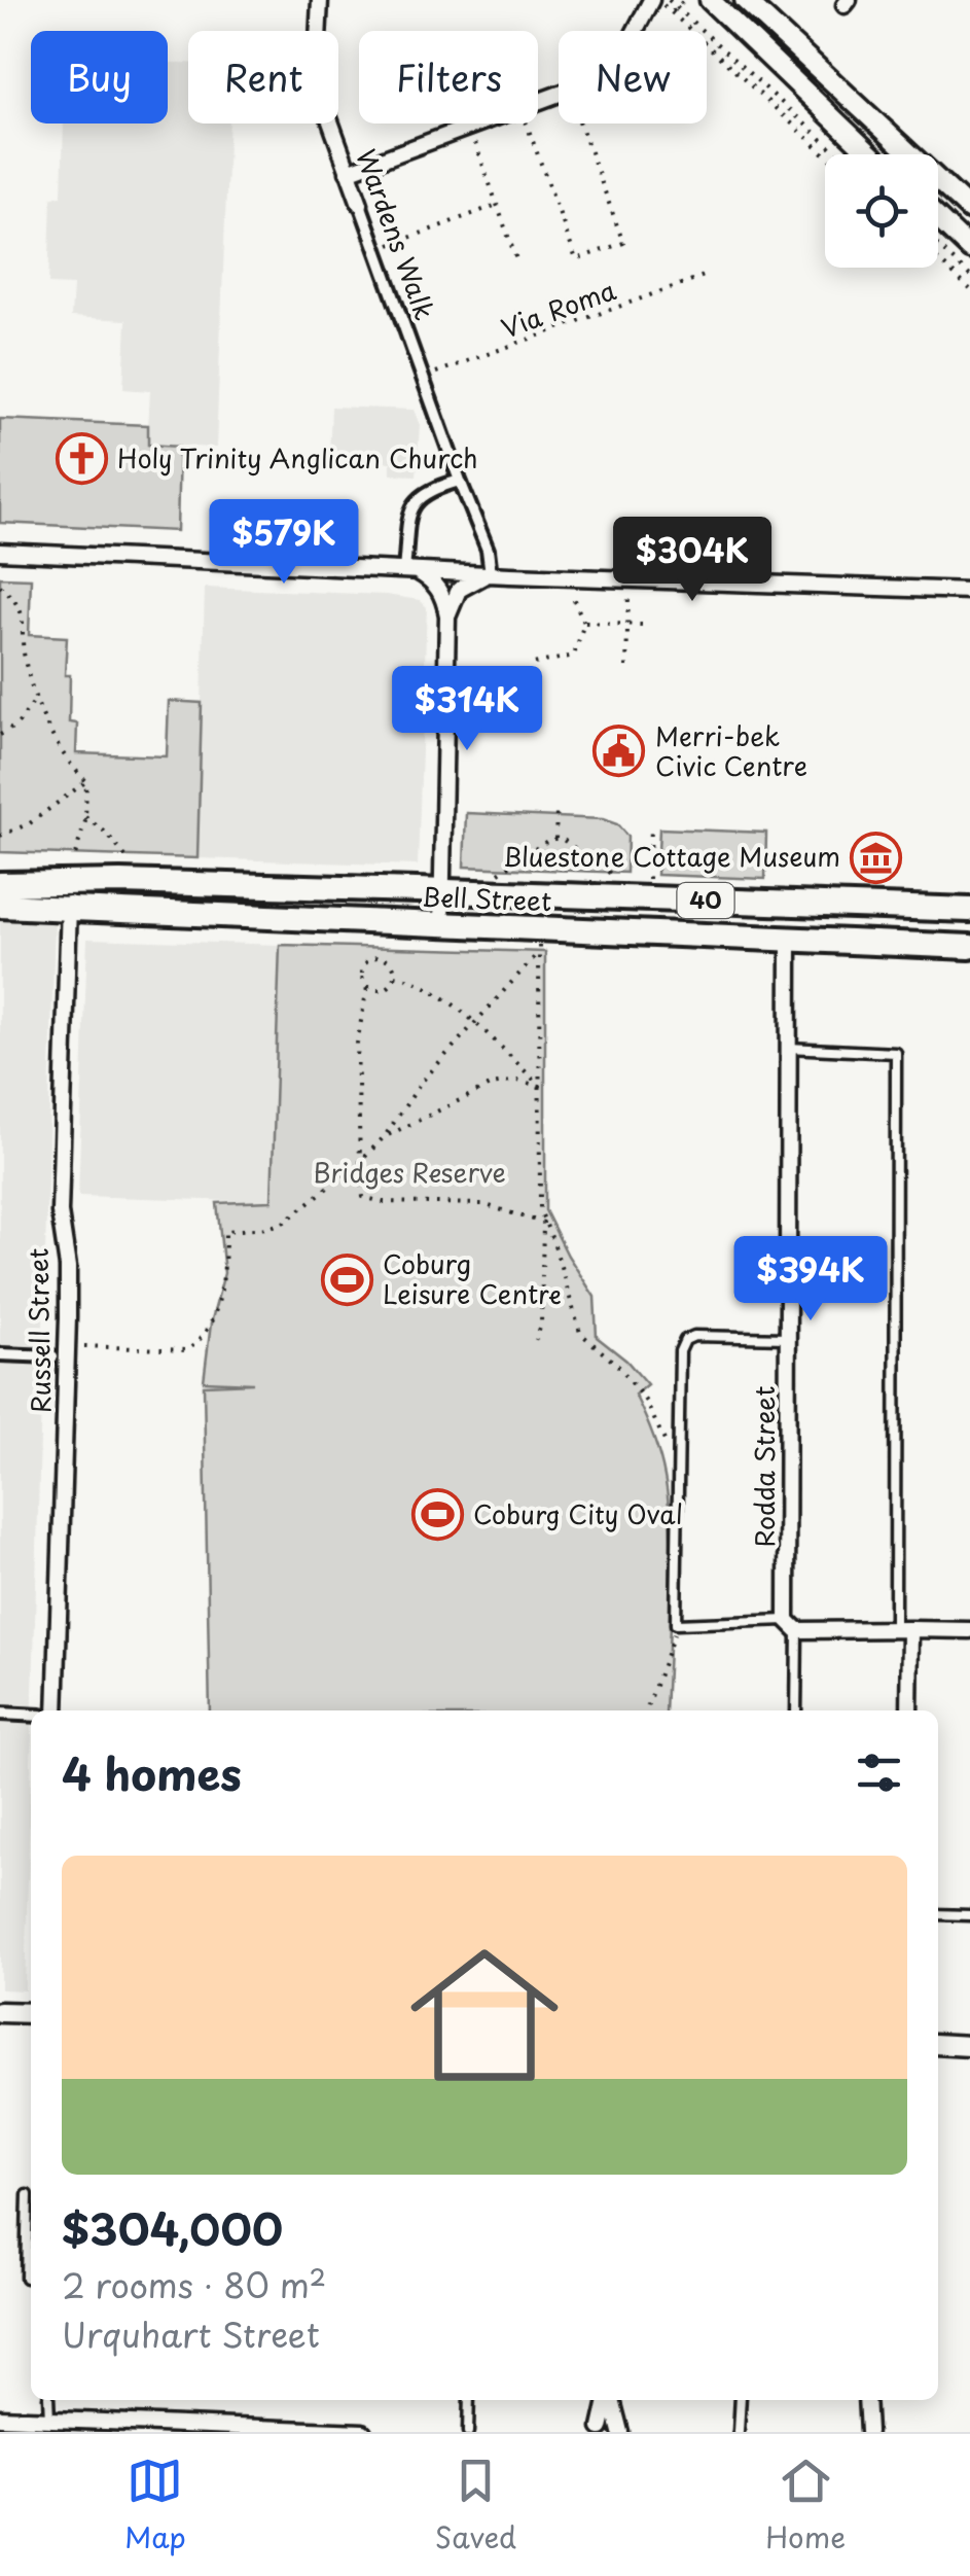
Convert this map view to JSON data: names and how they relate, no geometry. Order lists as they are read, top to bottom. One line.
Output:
{"streets":{"highway":["Bell Street","40"],"street":["Wardens Walk","Russell Street","Rodda Street"],"path":["Via Roma"]},"crossings":[["Wardens Walk","Via Roma"],["Bell Street","Russell Street"],["Bell Street","Rodda Street"]],"parks":["Bridges Reserve"],"places":{"church":["Holy Trinity Anglican Church"],"public building":["Merri-bek Civic Centre"],"museum":["Bluestone Cottage Museum"],"sports":["Coburg Leisure Centre","Coburg City Oval"]},"page":{"chip":["Buy","Rent","Filters","New"],"price":["$579K","$304K","$314K","$394K"],"heading":"4 homes","list":[{"name":"$304,000","note":"2 rooms · 80 m² · Urquhart Street"}],"tabs":["Map","Saved","Home"]}}
